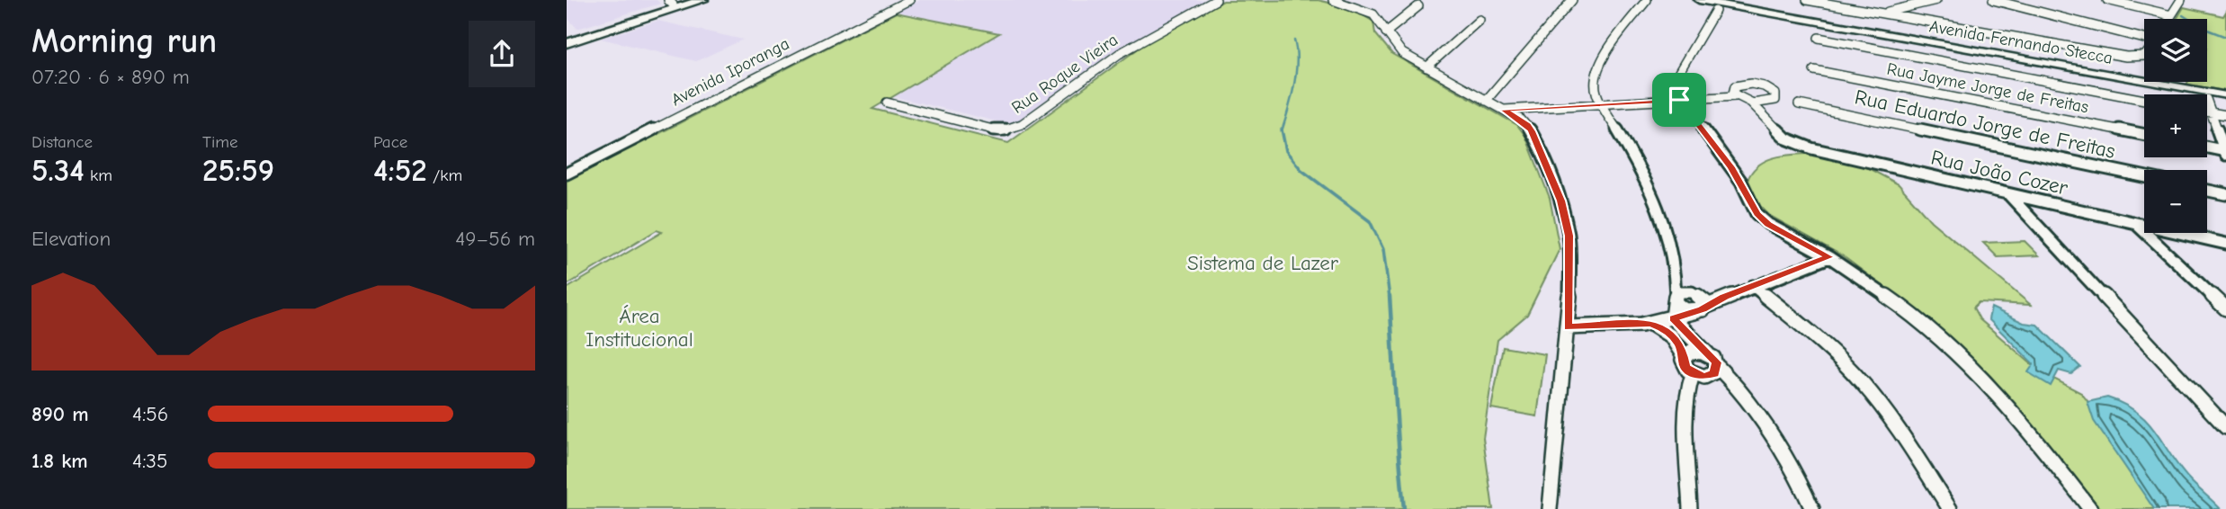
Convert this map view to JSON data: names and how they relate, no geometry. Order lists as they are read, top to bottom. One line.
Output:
{"streets":{"street":["Avenida Fernando Stecca","Avenida Iporanga","Rua Roque Vieira","Rua Jayme Jorge de Freitas","Rua Eduardo Jorge de Freitas","Rua João Cozer"]},"parks":["Sistema de Lazer","Área Institucional"],"page":{"heading":["Morning run","07:20 · 6 × 890 m"],"map_buttons":["+","−"],"stats":[["Distance","5.34 km"],["Time","25:59"],["Pace","4:52 /km"]],"chart":["Elevation","49–56 m"],"list":[{"name":"890 m","note":"4:56"},{"name":"1.8 km","note":"4:35"}]}}
